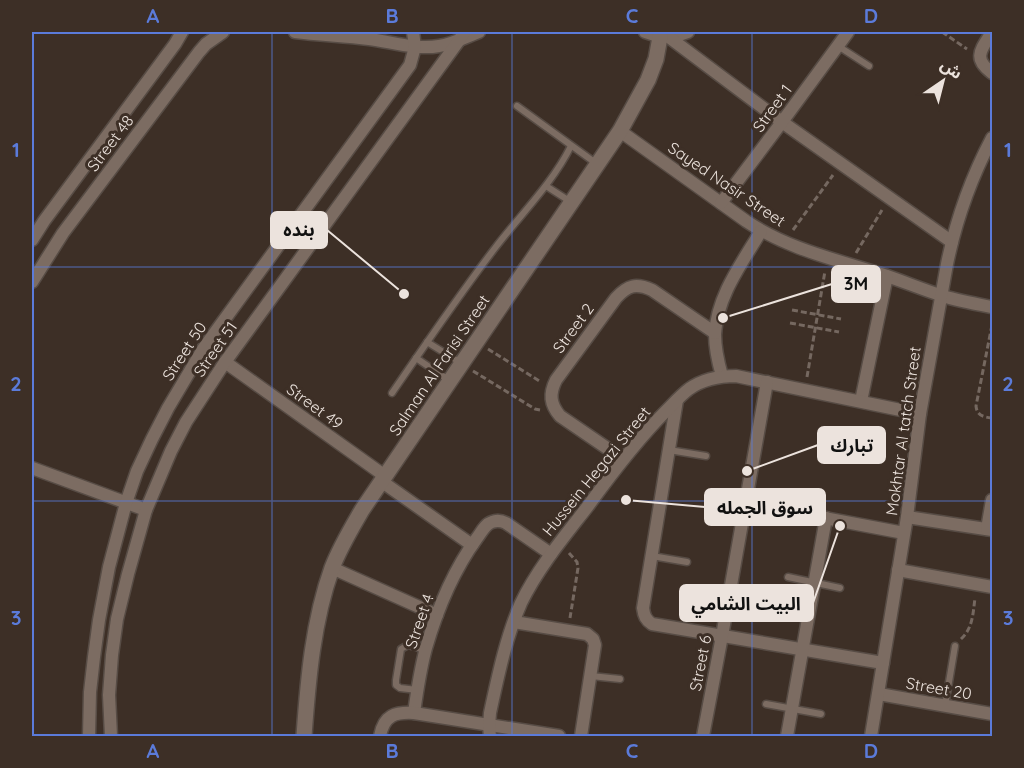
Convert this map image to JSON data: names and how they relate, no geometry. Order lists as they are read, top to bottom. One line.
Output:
{"streets":{"street":["Street 1","Street 48","Sayed Nasir Street","Street 2","Street 51","Street 50","Salman Al Farisi Street","Street 49","Mokhtar Al tatch Street","Hussein Hegazi Street","Street 4","Street 6","Street 20"]},"crossings":[["Street 1","Sayed Nasir Street"],["Sayed Nasir Street","Salman Al Farisi Street"],["Sayed Nasir Street","Mokhtar Al tatch Street"],["Street 51","Street 49"],["Salman Al Farisi Street","Street 49"],["Mokhtar Al tatch Street","Hussein Hegazi Street"],["Mokhtar Al tatch Street","Street 20"],["Hussein Hegazi Street","Street 4"],["Hussein Hegazi Street","Street 6"]],"places":["بنده","3M","تبارك","سوق الجمله","البيت الشامي"],"north":"top right","grid":{"columns":["A","B","C","D"],"rows":["1","2","3"]}}
